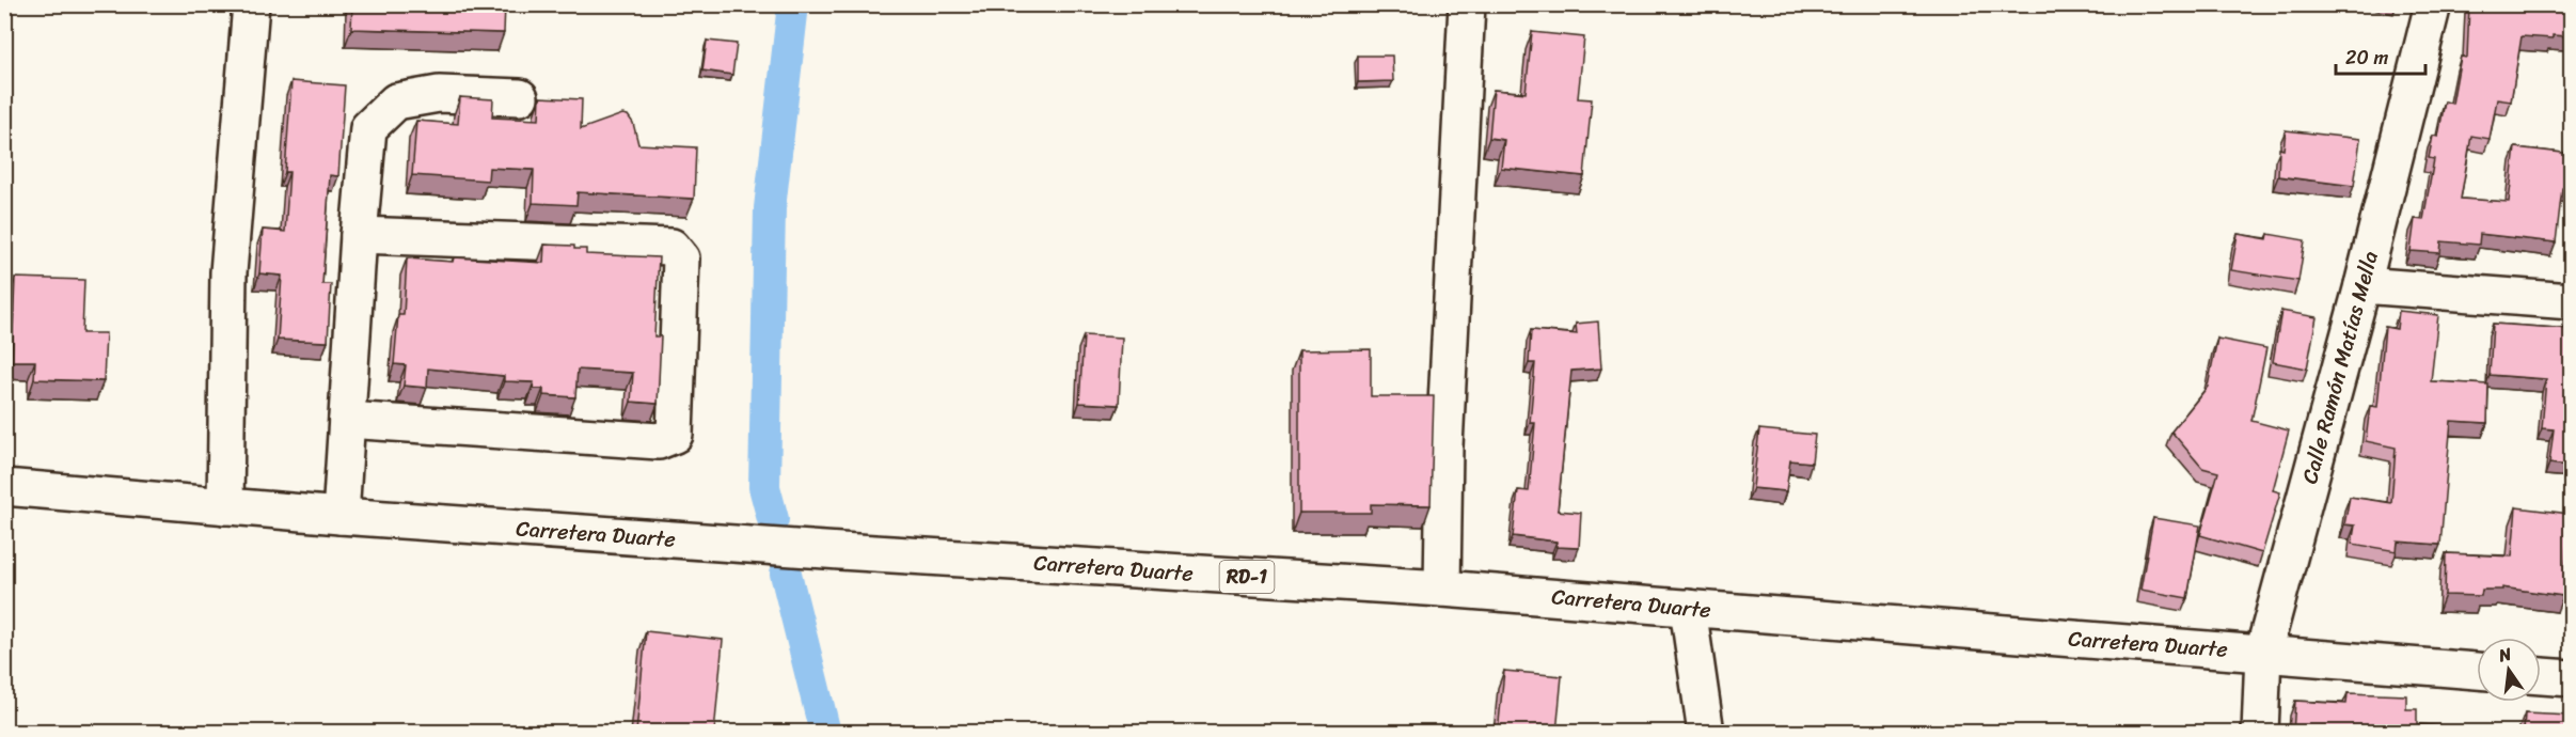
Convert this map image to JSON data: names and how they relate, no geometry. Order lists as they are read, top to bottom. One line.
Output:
{"streets":{"street":["Calle Ramón Matías Mella","Carretera Duarte","RD-1"]},"crossings":[["Calle Ramón Matías Mella","Carretera Duarte"]],"scale_bar":"20 m","north":"top"}
